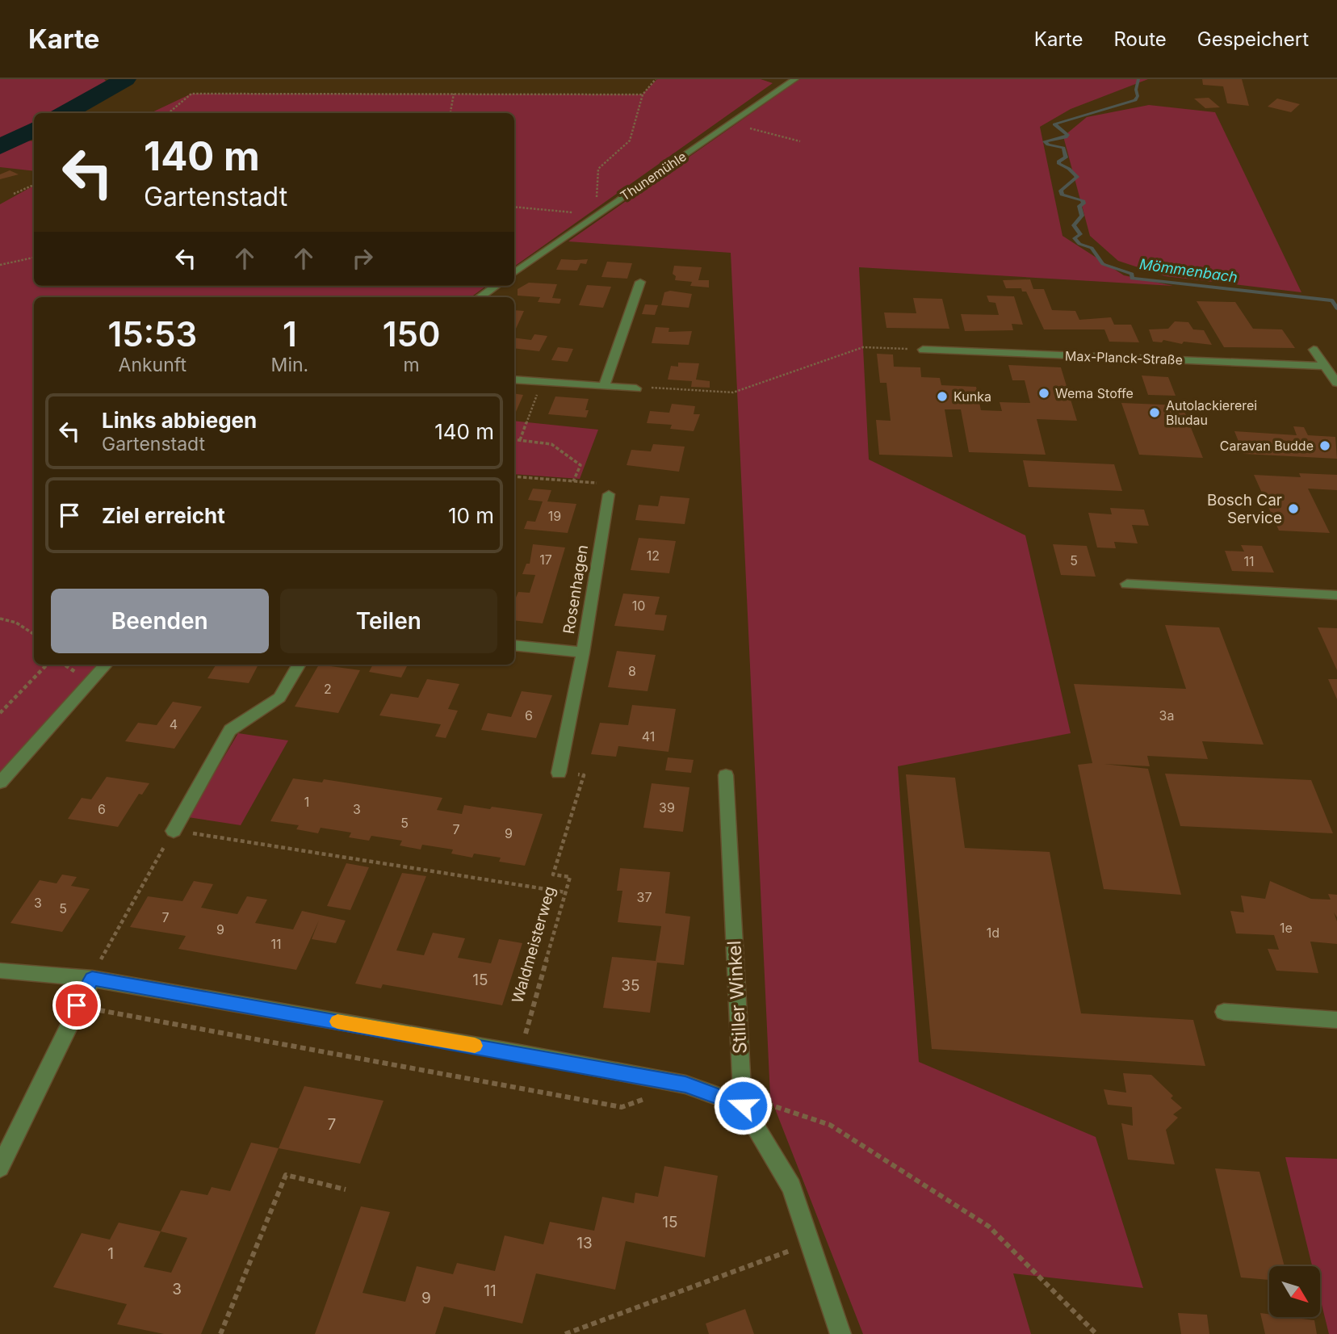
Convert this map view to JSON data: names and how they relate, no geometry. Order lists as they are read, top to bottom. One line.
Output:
{"streets":{"street":["Thunemühle","Max-Planck-Straße","Rosenhagen","Stiller Winkel"],"path":["Waldmeisterweg"]},"water":["Mömmenbach"],"places":["Wema Stoffe","Kunka","Autolackiererei Bludau","Caravan Budde","Bosch Car Service"],"house_numbers":["19","12","17","5","11","10","8","2","6","3a","4","41","1","39","6","3","5","7","9","37","3","5","7","1e","9","1d","11","15","35","7","15","13","1","3","11","9"],"north":"bottom right","page":{"header":"Karte","nav":["Karte","Route","Gespeichert"],"turn":["140 m","Gartenstadt"],"eta":["15:53","Ankunft","1","Min.","150","m"],"list":[{"name":"Links abbiegen","note":"Gartenstadt","value":"140 m"},{"name":"Ziel erreicht","value":"10 m"}],"buttons":["Beenden","Teilen"]}}
